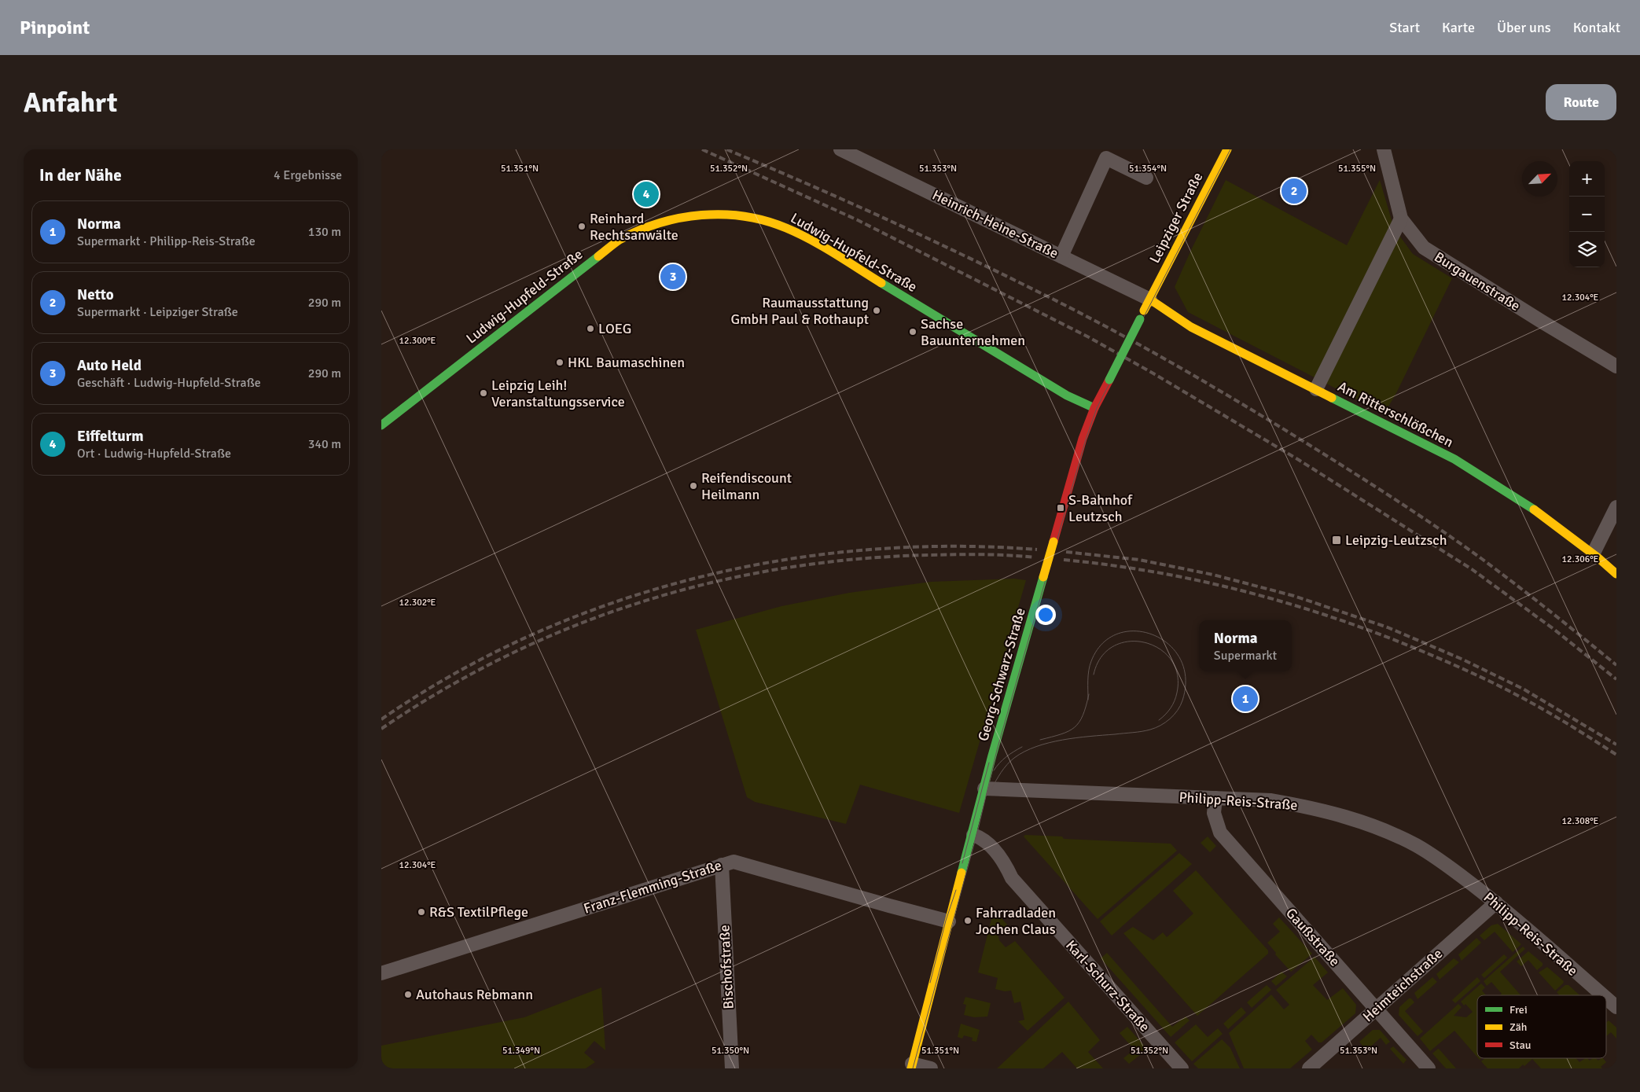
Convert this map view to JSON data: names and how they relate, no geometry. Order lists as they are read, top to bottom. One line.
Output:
{"streets":{"main road":["Leipziger Straße","Ludwig-Hupfeld-Straße","Am Ritterschlößchen","Georg-Schwarz-Straße"],"street":["Heinrich-Heine-Straße","Burgauenstraße","Philipp-Reis-Straße","Franz-Flemming-Straße","Gaußstraße","Bischofstraße","Heimteichstraße","Karl-Schurz-Straße"]},"crossings":[["Leipziger Straße","Heinrich-Heine-Straße"],["Leipziger Straße","Am Ritterschlößchen"],["Leipziger Straße","Georg-Schwarz-Straße"],["Heinrich-Heine-Straße","Am Ritterschlößchen"],["Heinrich-Heine-Straße","Georg-Schwarz-Straße"],["Ludwig-Hupfeld-Straße","Georg-Schwarz-Straße"],["Am Ritterschlößchen","Georg-Schwarz-Straße"],["Georg-Schwarz-Straße","Philipp-Reis-Straße"],["Georg-Schwarz-Straße","Franz-Flemming-Straße"],["Georg-Schwarz-Straße","Karl-Schurz-Straße"],["Philipp-Reis-Straße","Gaußstraße"],["Philipp-Reis-Straße","Heimteichstraße"],["Franz-Flemming-Straße","Bischofstraße"],["Gaußstraße","Heimteichstraße"]],"places":{"other":["Reinhard Rechtsanwälte","Raumausstattung GmbH Paul & Rothaupt","LOEG","Sachse Bauunternehmen","HKL Baumaschinen","Leipzig Leih! Veranstaltungsservice","Reifendiscount Heilmann","R&S TextilPflege","Fahrradladen Jochen Claus","Autohaus Rebmann"],"transit":["S-Bahnhof Leutzsch","Leipzig-Leutzsch"]},"legend":["Frei","Zäh","Stau"],"north":"top right","page":{"header":"Pinpoint","nav":["Start","Karte","Über uns","Kontakt"],"buttons":"Route","title":"Anfahrt","heading":["In der Nähe","4 Ergebnisse"],"map_buttons":["+","−"],"pins":["2","4","3","1"],"list":[{"mark":"1","name":"Norma","note":"Supermarkt · Philipp-Reis-Straße","value":"130 m"},{"mark":"2","name":"Netto","note":"Supermarkt · Leipziger Straße","value":"290 m"},{"mark":"3","name":"Auto Held","note":"Geschäft · Ludwig-Hupfeld-Straße","value":"290 m"},{"mark":"4","name":"Eiffelturm","note":"Ort · Ludwig-Hupfeld-Straße","value":"340 m"}],"popup":["Norma","Supermarkt"]},"coordinates":["51.351°N","51.352°N","51.353°N","51.354°N","51.355°N","12.304°E","12.300°E","12.306°E","12.302°E","12.308°E","51.349°N","51.350°N"]}
